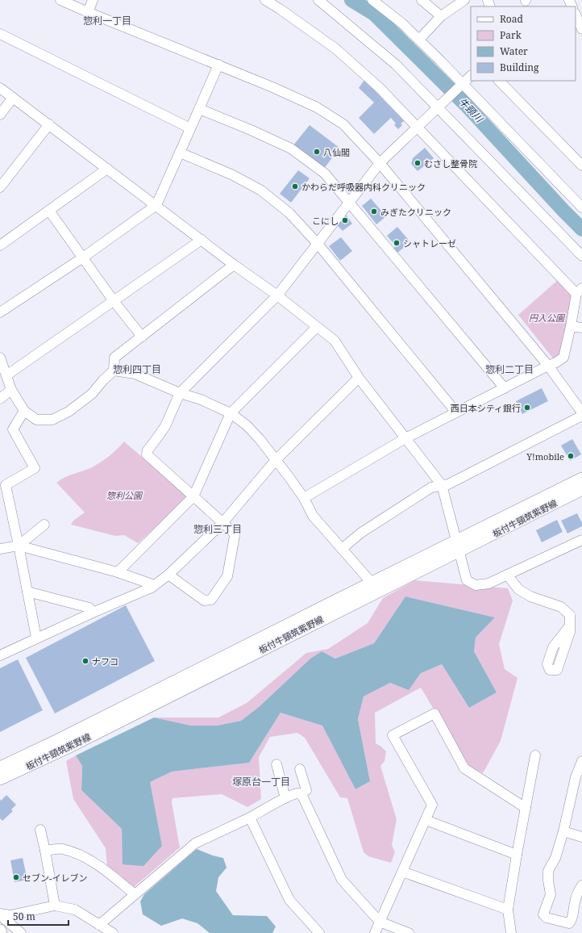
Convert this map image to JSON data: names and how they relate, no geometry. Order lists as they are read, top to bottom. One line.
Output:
{"streets":{"main road":["板付牛頸筑紫野線"]},"districts":["惣利一丁目","惣利四丁目","惣利二丁目","惣利三丁目","塚原台一丁目"],"water":["牛頸川"],"parks":["円入公園","惣利公園"],"places":["八仙閣","むさし整骨院","かわらだ呼吸器内科クリニック","みぎたクリニック","こにし","シャトレーゼ","西日本シティ銀行","Y!mobile","ナフコ","セブン-イレブン"],"legend":["Road","Park","Water","Building"],"scale_bar":"50 m"}
